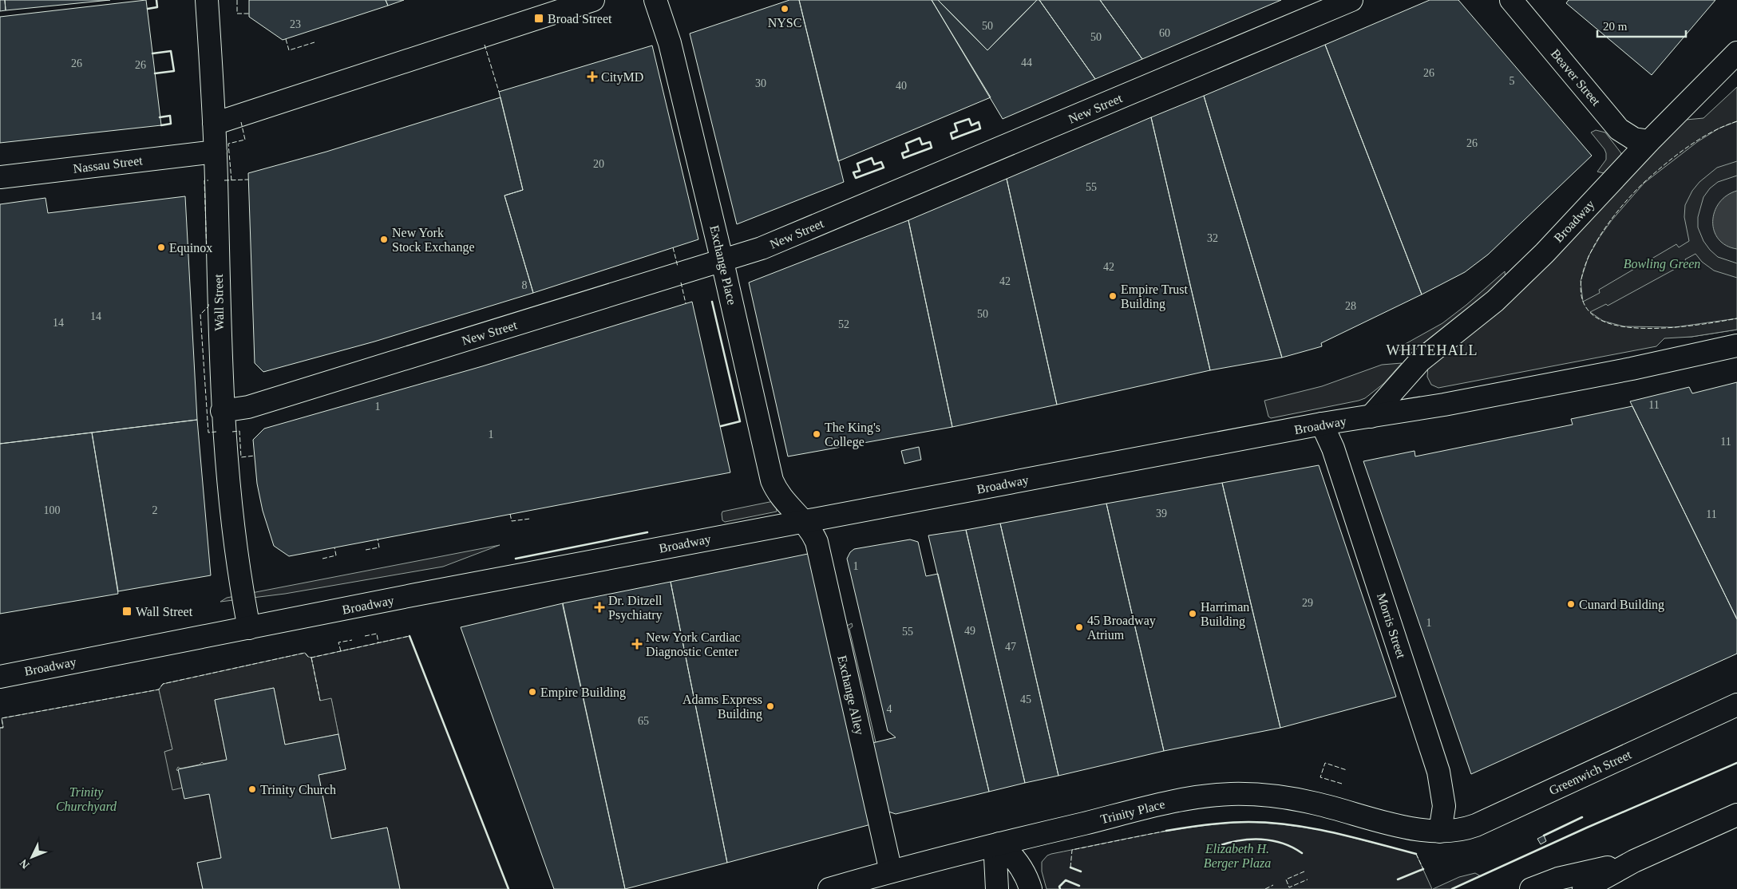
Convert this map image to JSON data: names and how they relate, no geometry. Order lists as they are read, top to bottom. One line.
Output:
{"streets":{"main road":["Beaver Street","New Street","Nassau Street","Broadway","Exchange Place","Wall Street","Morris Street","Exchange Alley","Greenwich Street","Trinity Place"]},"crossings":[["Beaver Street","Broadway"],["New Street","Exchange Place"],["New Street","Wall Street"],["Nassau Street","Wall Street"],["Broadway","Exchange Place"],["Broadway","Wall Street"],["Broadway","Morris Street"],["Broadway","Exchange Alley"],["Exchange Place","Exchange Alley"],["Morris Street","Greenwich Street"],["Morris Street","Trinity Place"],["Exchange Alley","Trinity Place"],["Greenwich Street","Trinity Place"]],"districts":["WHITEHALL"],"parks":["Bowling Green","Trinity Churchyard","Elizabeth H. Berger Plaza"],"places":{"other":["NYSC","New York Stock Exchange","Equinox","Empire Trust Building","The King's College","Cunard Building","Harriman Building","45 Broadway Atrium","Empire Building","Adams Express Building","Trinity Church"],"transit":["Broad Street","Wall Street"],"health":["CityMD","Dr. Ditzell Psychiatry","New York Cardiac Diagnostic Center"]},"house_numbers":["23","50","60","50","44","26","26","26","5","30","40","26","20","55","32","42","42","8","28","50","14","14","52","11","1","1","11","100","2","39","11","1","29","1","49","55","47","45","4","65"],"scale_bar":"20 m","north":"bottom left"}
